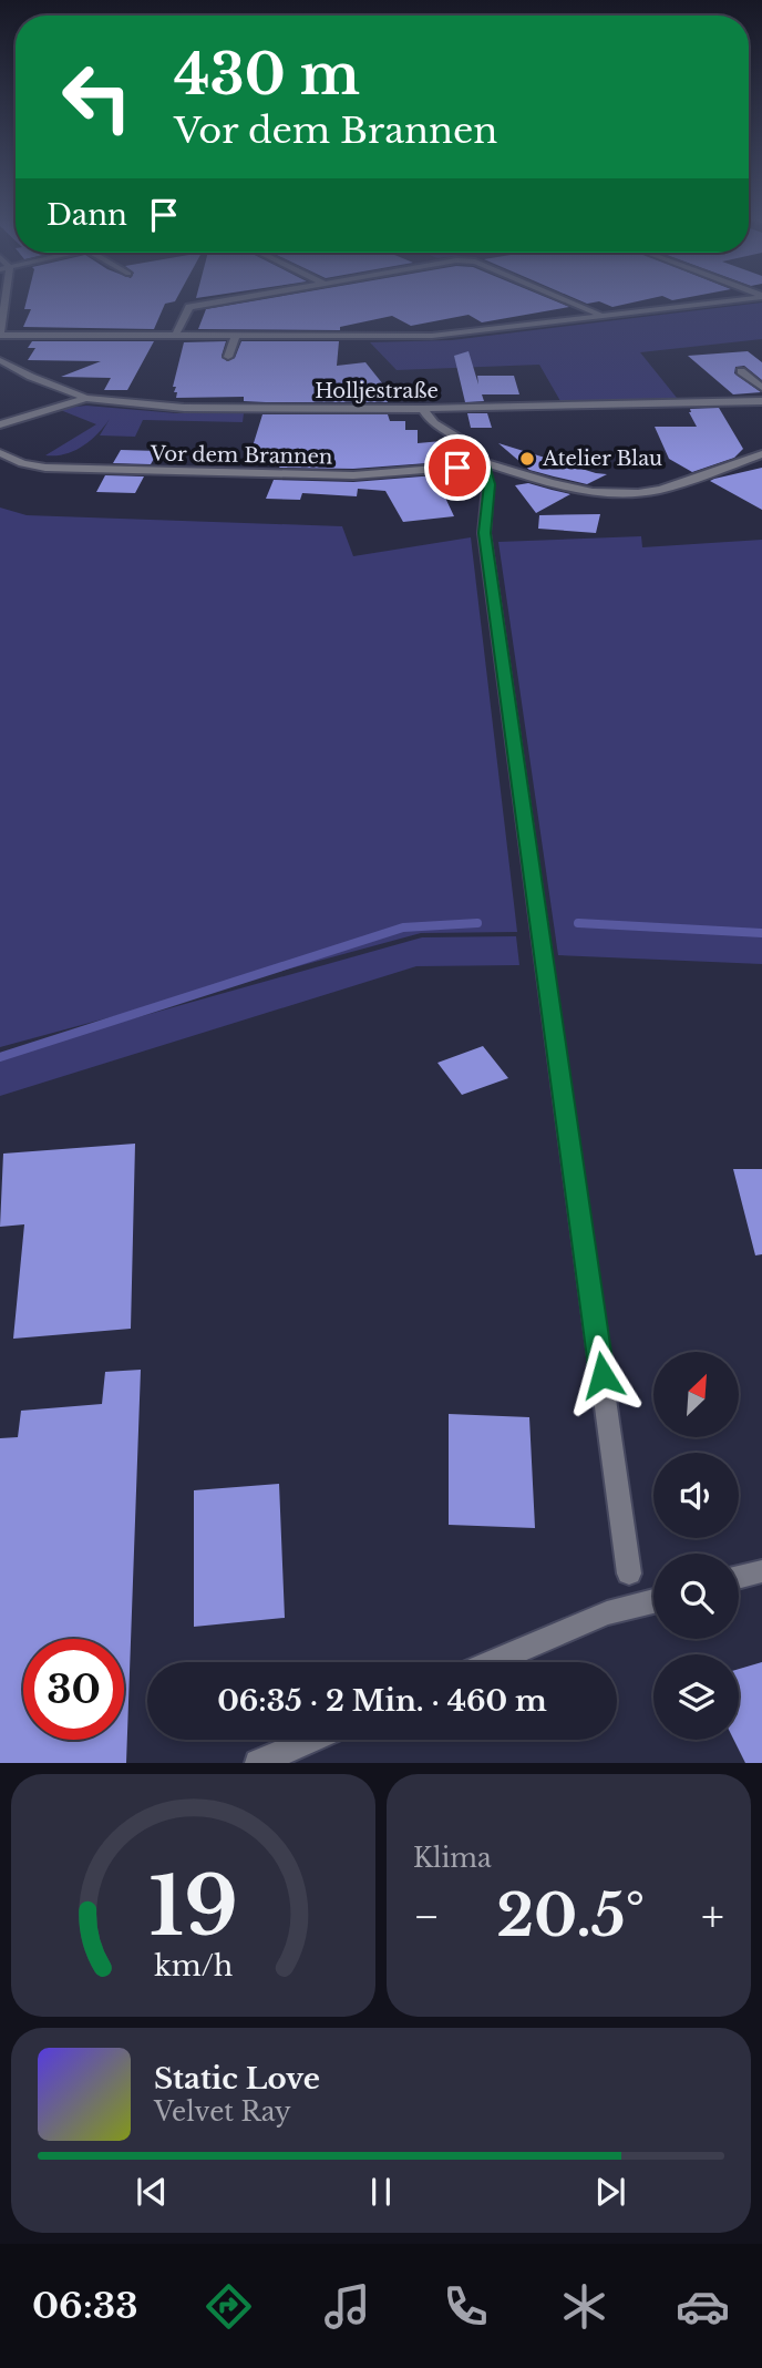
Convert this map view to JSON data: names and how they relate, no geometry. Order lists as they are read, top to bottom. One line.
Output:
{"streets":{"street":["Holljestraße","Vor dem Brannen"]},"places":["Atelier Blau"],"north":"top right","page":{"turn":["430 m","Vor dem Brannen"],"then":"Dann","limit":"30","trip":"06:35 · 2 Min. · 460 m","tile":"Klima","heat":["−","20.5°","+"],"song":["Static Love","Velvet Ray"],"tabs":"06:33","gauge":["19","km/h"]}}
